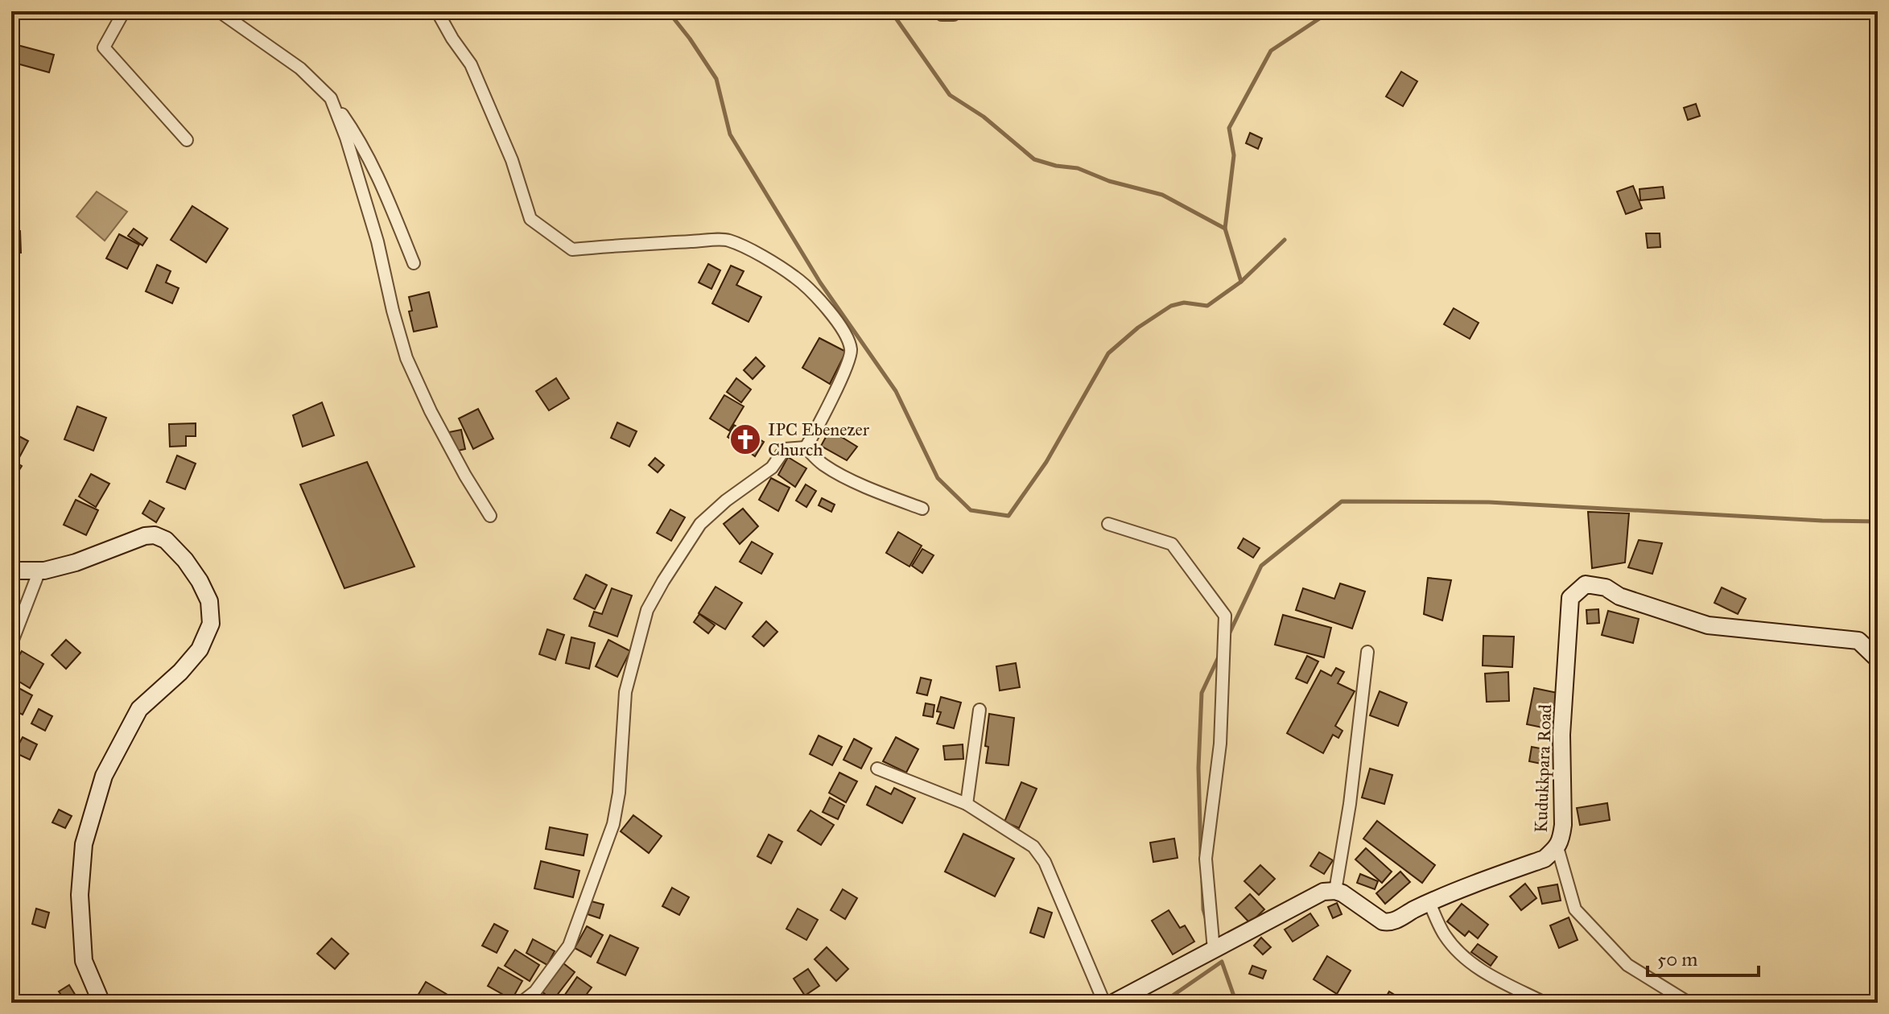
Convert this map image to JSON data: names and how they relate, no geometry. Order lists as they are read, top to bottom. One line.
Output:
{"streets":{"street":["Kudukkpara Road"]},"places":{"church":["IPC Ebenezer Church"]},"scale_bar":"50 m"}
